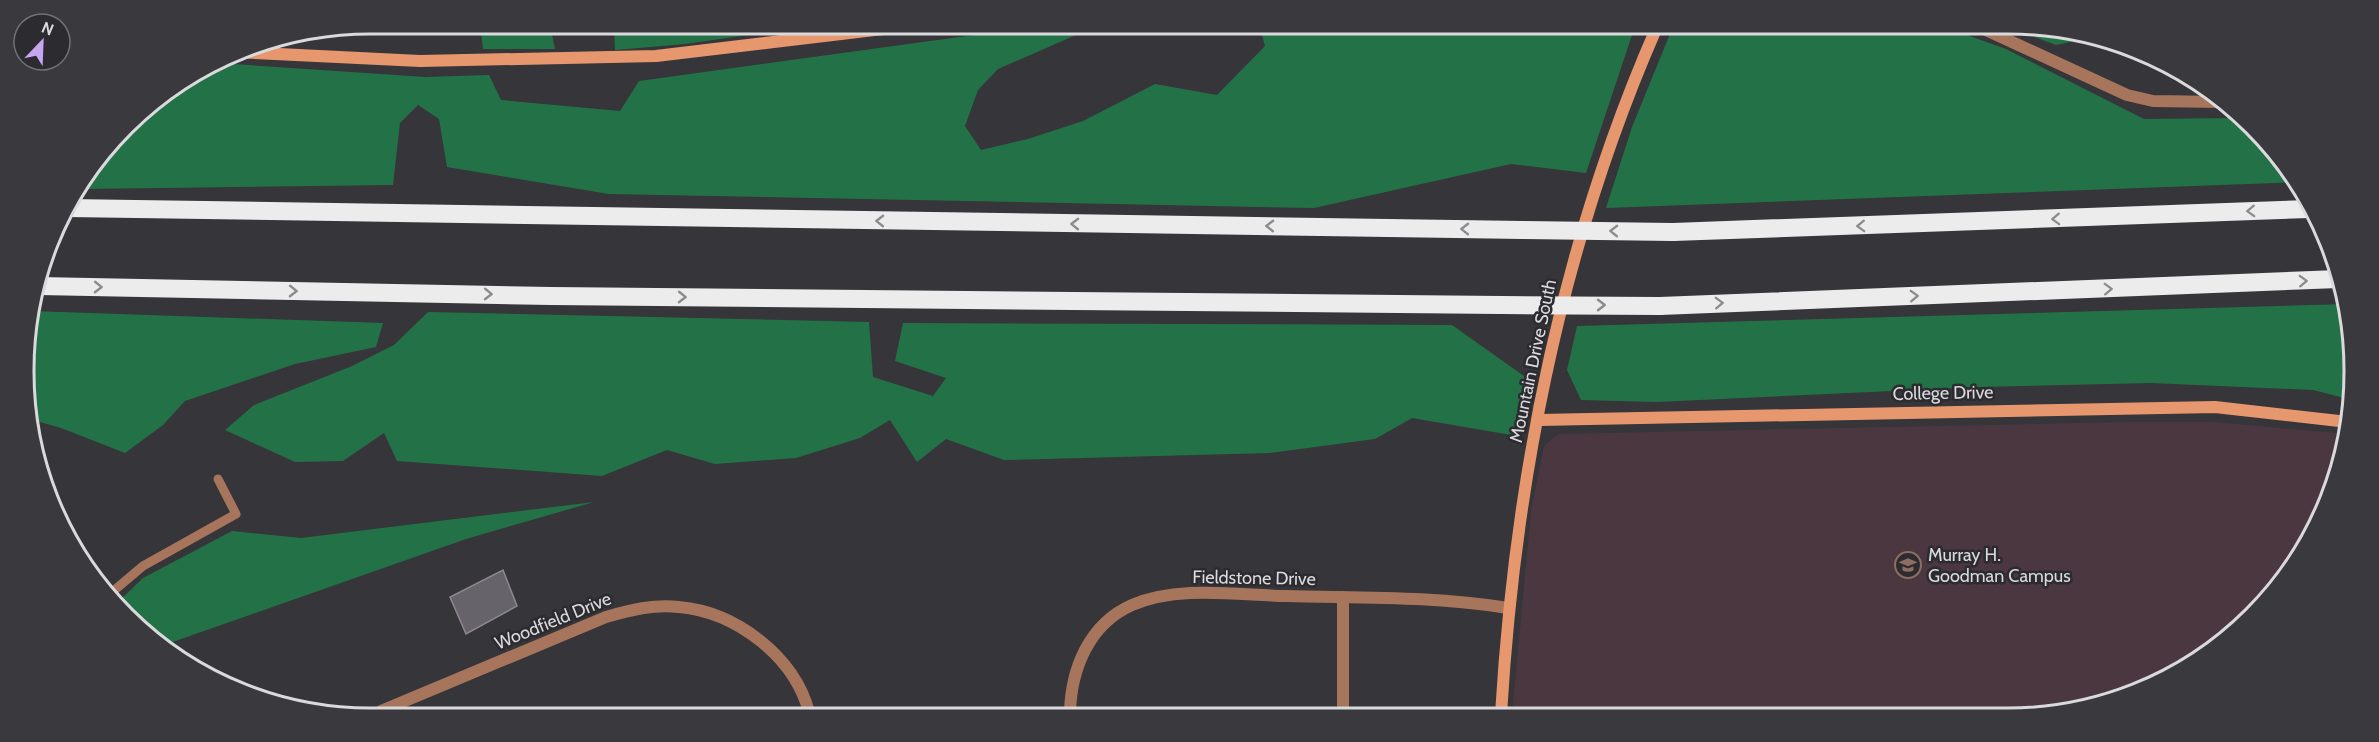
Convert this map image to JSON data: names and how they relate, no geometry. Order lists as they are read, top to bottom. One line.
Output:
{"streets":{"street":["Mountain Drive South","College Drive","Fieldstone Drive","Woodfield Drive"]},"crossings":[["Mountain Drive South","College Drive"],["Mountain Drive South","Fieldstone Drive"]],"places":{"school or university":["Murray H. Goodman Campus"]},"north":"top right"}
